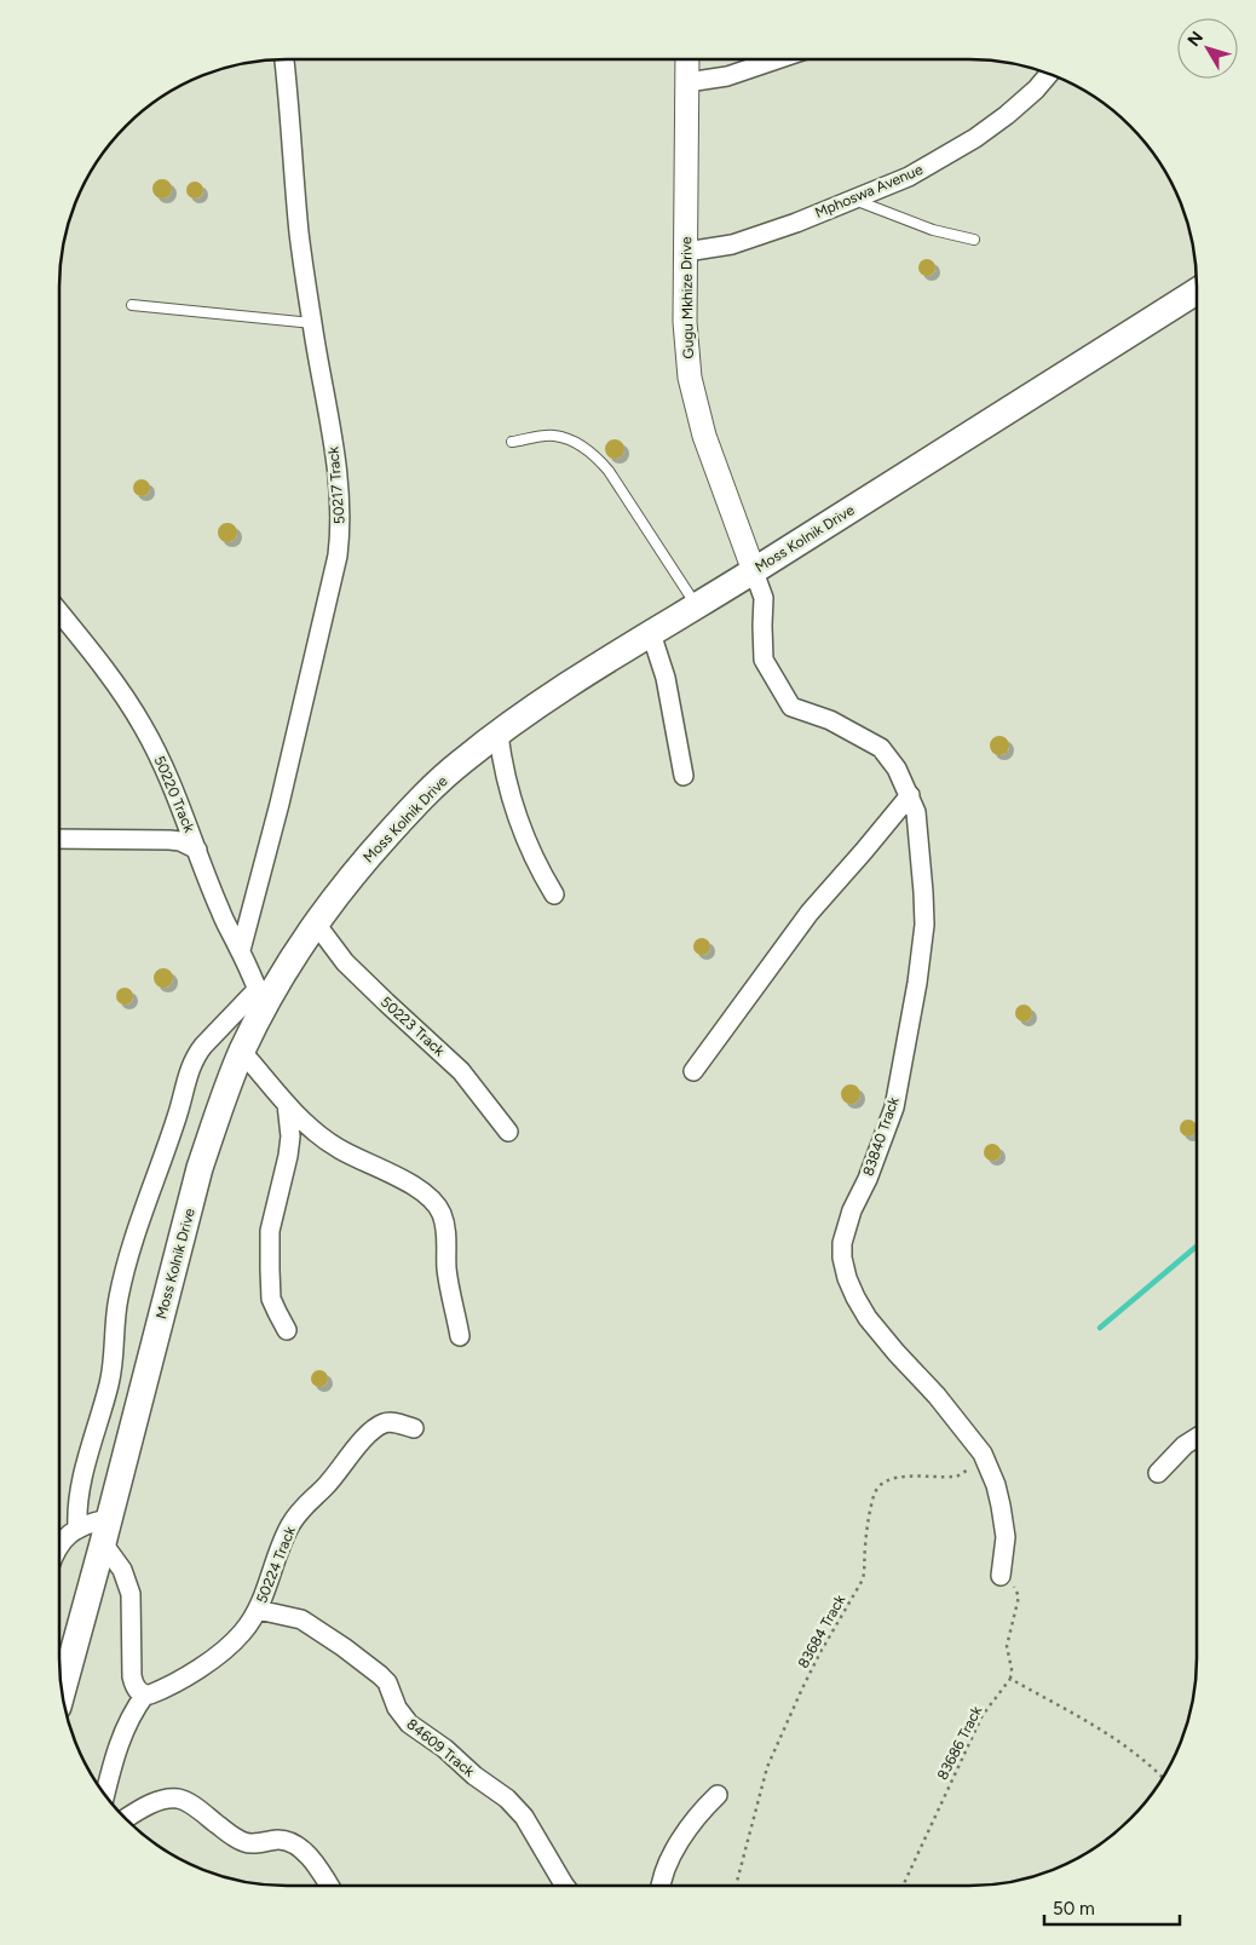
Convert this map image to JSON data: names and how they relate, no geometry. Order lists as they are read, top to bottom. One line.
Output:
{"streets":{"main road":["Moss Kolnik Drive"],"street":["Mphoswa Avenue","Gugu Mkhize Drive","50217 Track","50220 Track","50223 Track","83840 Track","50224 Track","84609 Track"],"path":["83684 Track","83686 Track"]},"crossings":[["Mphoswa Avenue","Gugu Mkhize Drive"],["Gugu Mkhize Drive","Moss Kolnik Drive"],["Gugu Mkhize Drive","83840 Track"],["50217 Track","50220 Track"],["Moss Kolnik Drive","50220 Track"],["Moss Kolnik Drive","50223 Track"],["Moss Kolnik Drive","83840 Track"],["83840 Track","83684 Track"],["50224 Track","84609 Track"]],"scale_bar":"50 m","north":"top left"}
